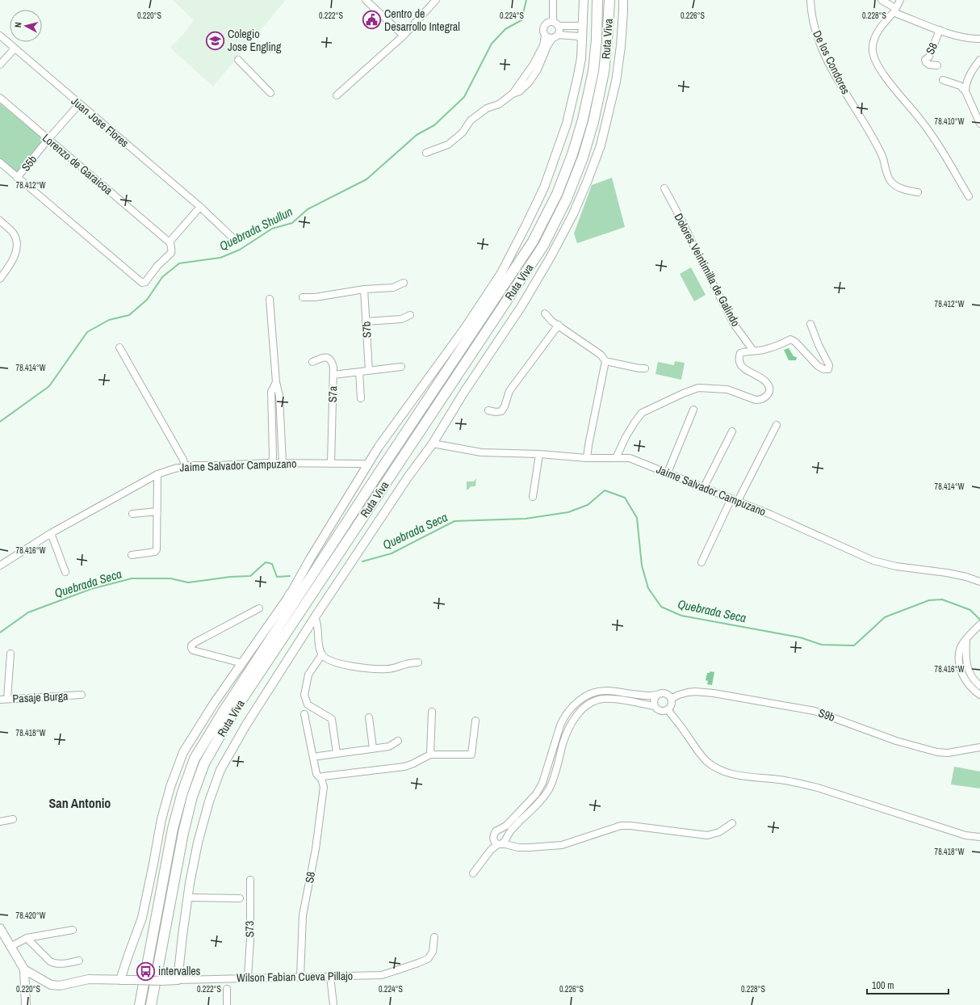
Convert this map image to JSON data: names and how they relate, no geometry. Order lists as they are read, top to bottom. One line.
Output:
{"streets":{"highway":["Ruta Viva"],"main road":["Wilson Fabian Cueva Pillajo"],"street":["S8","De los Condores","Juan Jose Flores","S5b","Lorenzo de Garaicoa","Dolores Veintimilla de Galindo","S7b","S7a","Jaime Salvador Campuzano","Pasaje Burga","S9b","S73"]},"crossings":[["Ruta Viva","Jaime Salvador Campuzano"],["Ruta Viva","Wilson Fabian Cueva Pillajo"],["S8","Wilson Fabian Cueva Pillajo"],["Juan Jose Flores","S5b"],["S5b","Lorenzo de Garaicoa"],["S7b","S7a"],["S7a","Jaime Salvador Campuzano"],["S73","Wilson Fabian Cueva Pillajo"]],"districts":["San Antonio"],"water":["Quebrada Shullun","Quebrada Seca"],"places":{"public building":["Centro de Desarrollo Integral"],"school or university":["Colegio Jose Engling"],"bus stop":["intervalles"]},"scale_bar":"100 m","north":"left","coordinates":["0.224°S","0.220°S","0.222°S","0.226°S","0.228°S","78.410°W","78.412°W","78.414°W","78.416°W","78.418°W","78.420°W"]}
